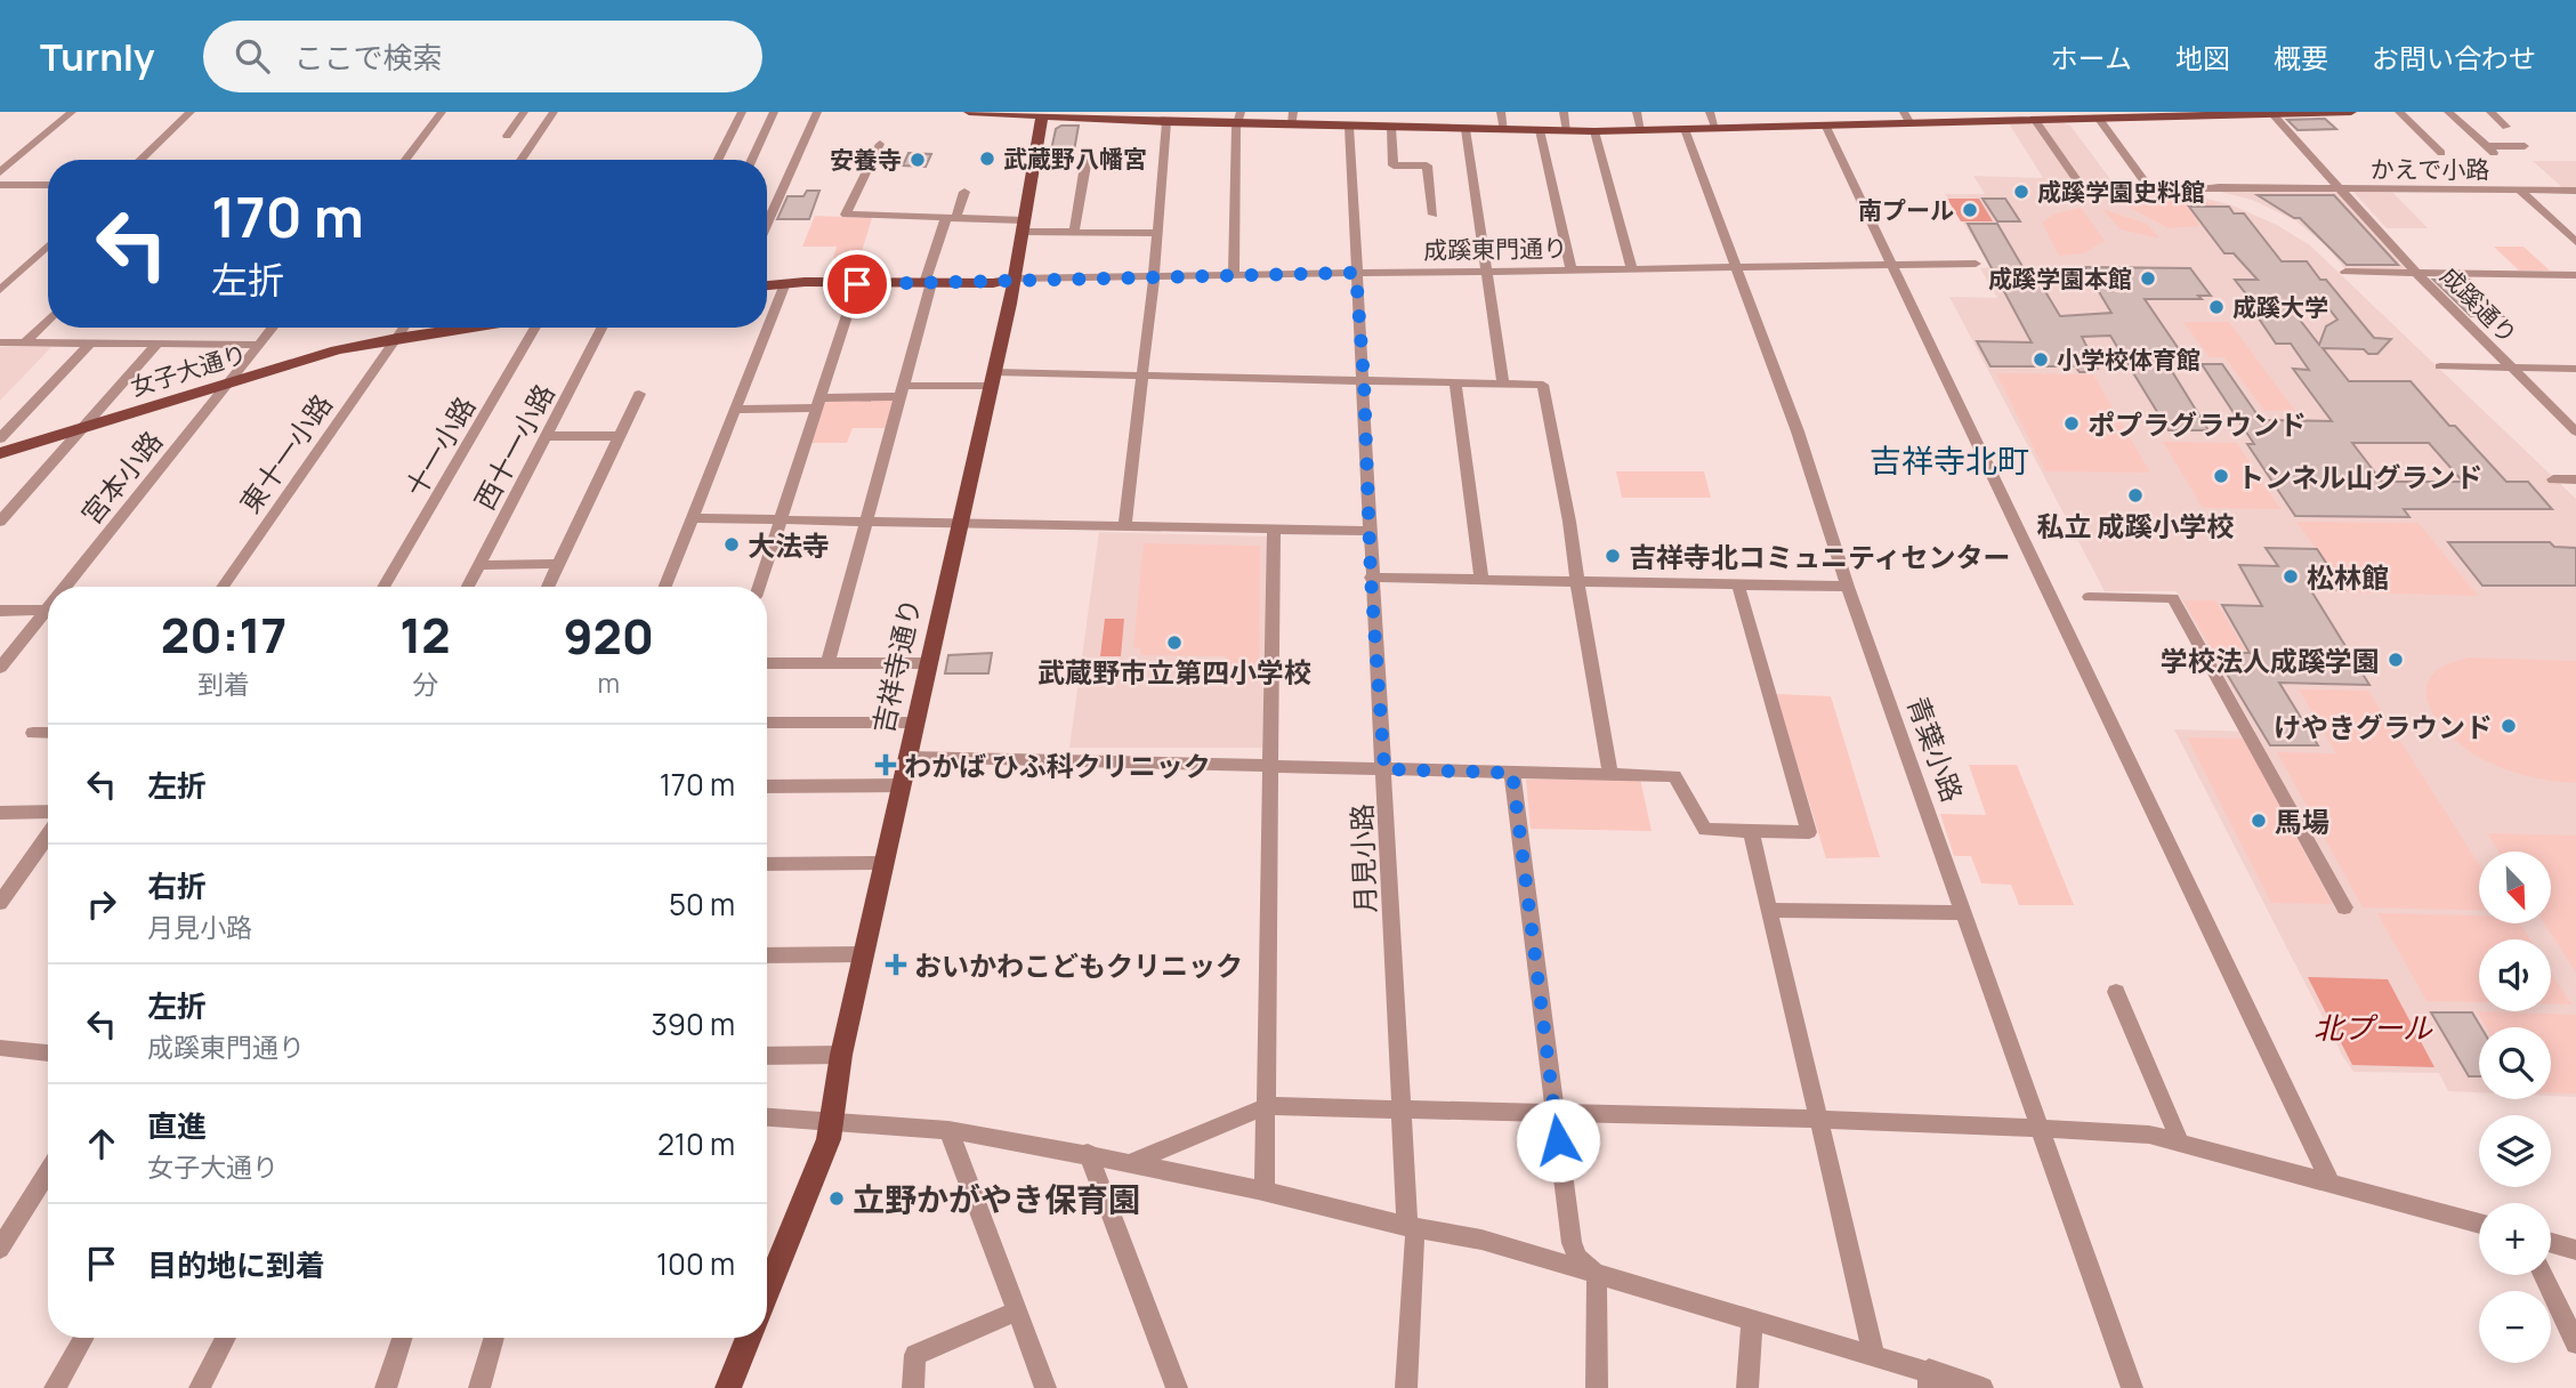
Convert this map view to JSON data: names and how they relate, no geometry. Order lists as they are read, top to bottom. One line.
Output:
{"streets":{"main road":["女子大通り","吉祥寺通り"],"street":["かえで小路","成蹊東門通り","成蹊通り","十一小路","西十一小路","東十一小路","宮本小路","青葉小路","月見小路"]},"crossings":[["かえで小路","成蹊通り"],["成蹊東門通り","吉祥寺通り"],["成蹊東門通り","青葉小路"],["成蹊東門通り","月見小路"],["女子大通り","東十一小路"],["女子大通り","宮本小路"]],"districts":["吉祥寺北町"],"water":["北プール"],"places":{"other":["武蔵野八幡宮","安養寺","成蹊学園史料館","南プール","成蹊学園本館","成蹊大学","小学校体育館","ポプラグラウンド","トンネル山グランド","私立 成蹊小学校","大法寺","吉祥寺北コミュニティセンター","松林館","武蔵野市立第四小学校","学校法人成蹊学園","けやきグラウンド","馬場","立野かがやき保育園"],"health":["わかば ひふ科クリニック","おいかわこどもクリニック"]},"north":"bottom right","page":{"header":"Turnly","search":"ここで検索","nav":["ホーム","地図","概要","お問い合わせ"],"turn":["170 m","左折"],"eta":["20:17","到着","12","分","920","m"],"list":[{"name":"左折","value":"170 m"},{"name":"右折","note":"月見小路","value":"50 m"},{"name":"左折","note":"成蹊東門通り","value":"390 m"},{"name":"直進","note":"女子大通り","value":"210 m"},{"name":"目的地に到着","value":"100 m"}],"map_buttons":["+","−"]}}
